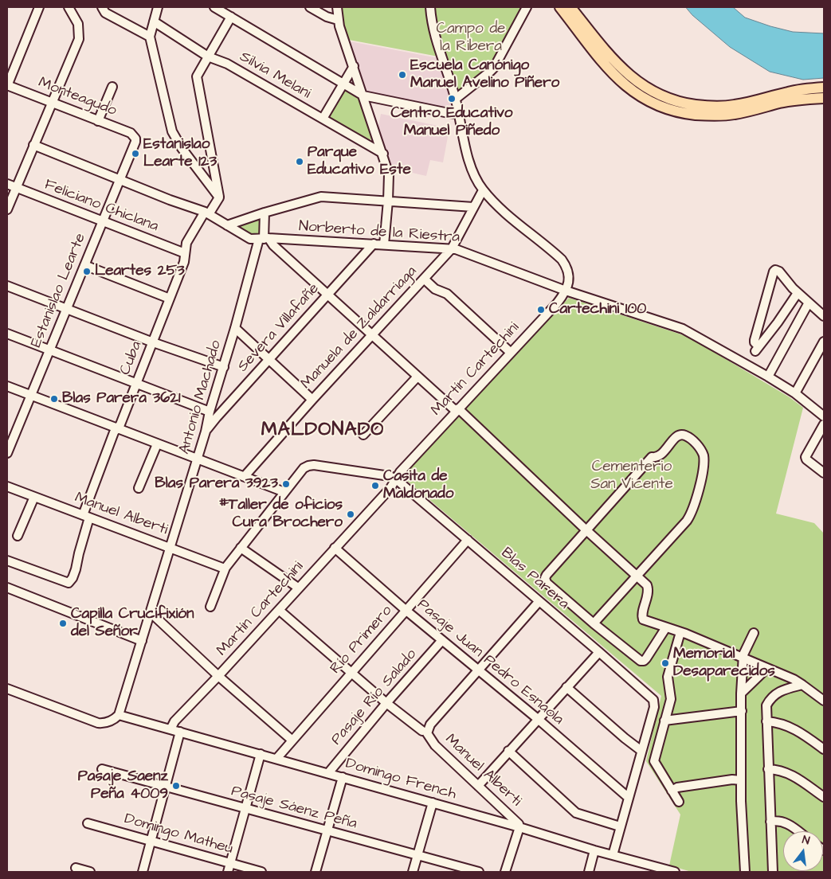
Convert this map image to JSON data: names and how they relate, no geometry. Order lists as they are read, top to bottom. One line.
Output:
{"streets":{"street":["Silvia Melani","Monteagudo","Feliciano Chiclana","Norberto de la Riestra","Estanislao Learte","Severa Villafañe","Manuela de Zaldarriaga","Cuba","Martín Cartechini","Antonio Machado","Manuel Alberti","Blas Parera","Río Primero","Pasaje Juan Pedro Esnaola","Pasaje Río Salado","Domingo French","Pasaje Sáenz Peña","Domingo Matheu"]},"crossings":[["Monteagudo","Estanislao Learte"],["Feliciano Chiclana","Estanislao Learte"],["Feliciano Chiclana","Cuba"],["Norberto de la Riestra","Estanislao Learte"],["Norberto de la Riestra","Severa Villafañe"],["Norberto de la Riestra","Manuela de Zaldarriaga"],["Norberto de la Riestra","Cuba"],["Norberto de la Riestra","Martín Cartechini"],["Norberto de la Riestra","Antonio Machado"],["Severa Villafañe","Antonio Machado"],["Manuela de Zaldarriaga","Martín Cartechini"],["Cuba","Manuel Alberti"],["Martín Cartechini","Manuel Alberti"],["Martín Cartechini","Blas Parera"],["Martín Cartechini","Pasaje Juan Pedro Esnaola"],["Martín Cartechini","Domingo French"],["Antonio Machado","Manuel Alberti"],["Antonio Machado","Domingo French"],["Manuel Alberti","Río Primero"],["Manuel Alberti","Pasaje Río Salado"],["Manuel Alberti","Domingo French"],["Blas Parera","Río Primero"],["Río Primero","Pasaje Juan Pedro Esnaola"],["Río Primero","Domingo French"],["Pasaje Juan Pedro Esnaola","Pasaje Río Salado"],["Pasaje Río Salado","Domingo French"]],"districts":["MALDONADO"],"parks":["Campo de la Ribera","Cementerio San Vicente"],"places":["Escuela Canónigo Manuel Avelino Piñero","Centro Educativo Manuel Piñedo","Estanislao Learte 123","Parque Educativo Este","Leartes 253","Cartechini 100","Blas Parera 3621","Blas Parera 3923","Casita de Maldonado","#Taller de oficios Cura Brochero","Capilla Crucifixión del Señor","Memorial Desaparecidos","Pasaje Saenz Peña 4009"],"north":"top"}
